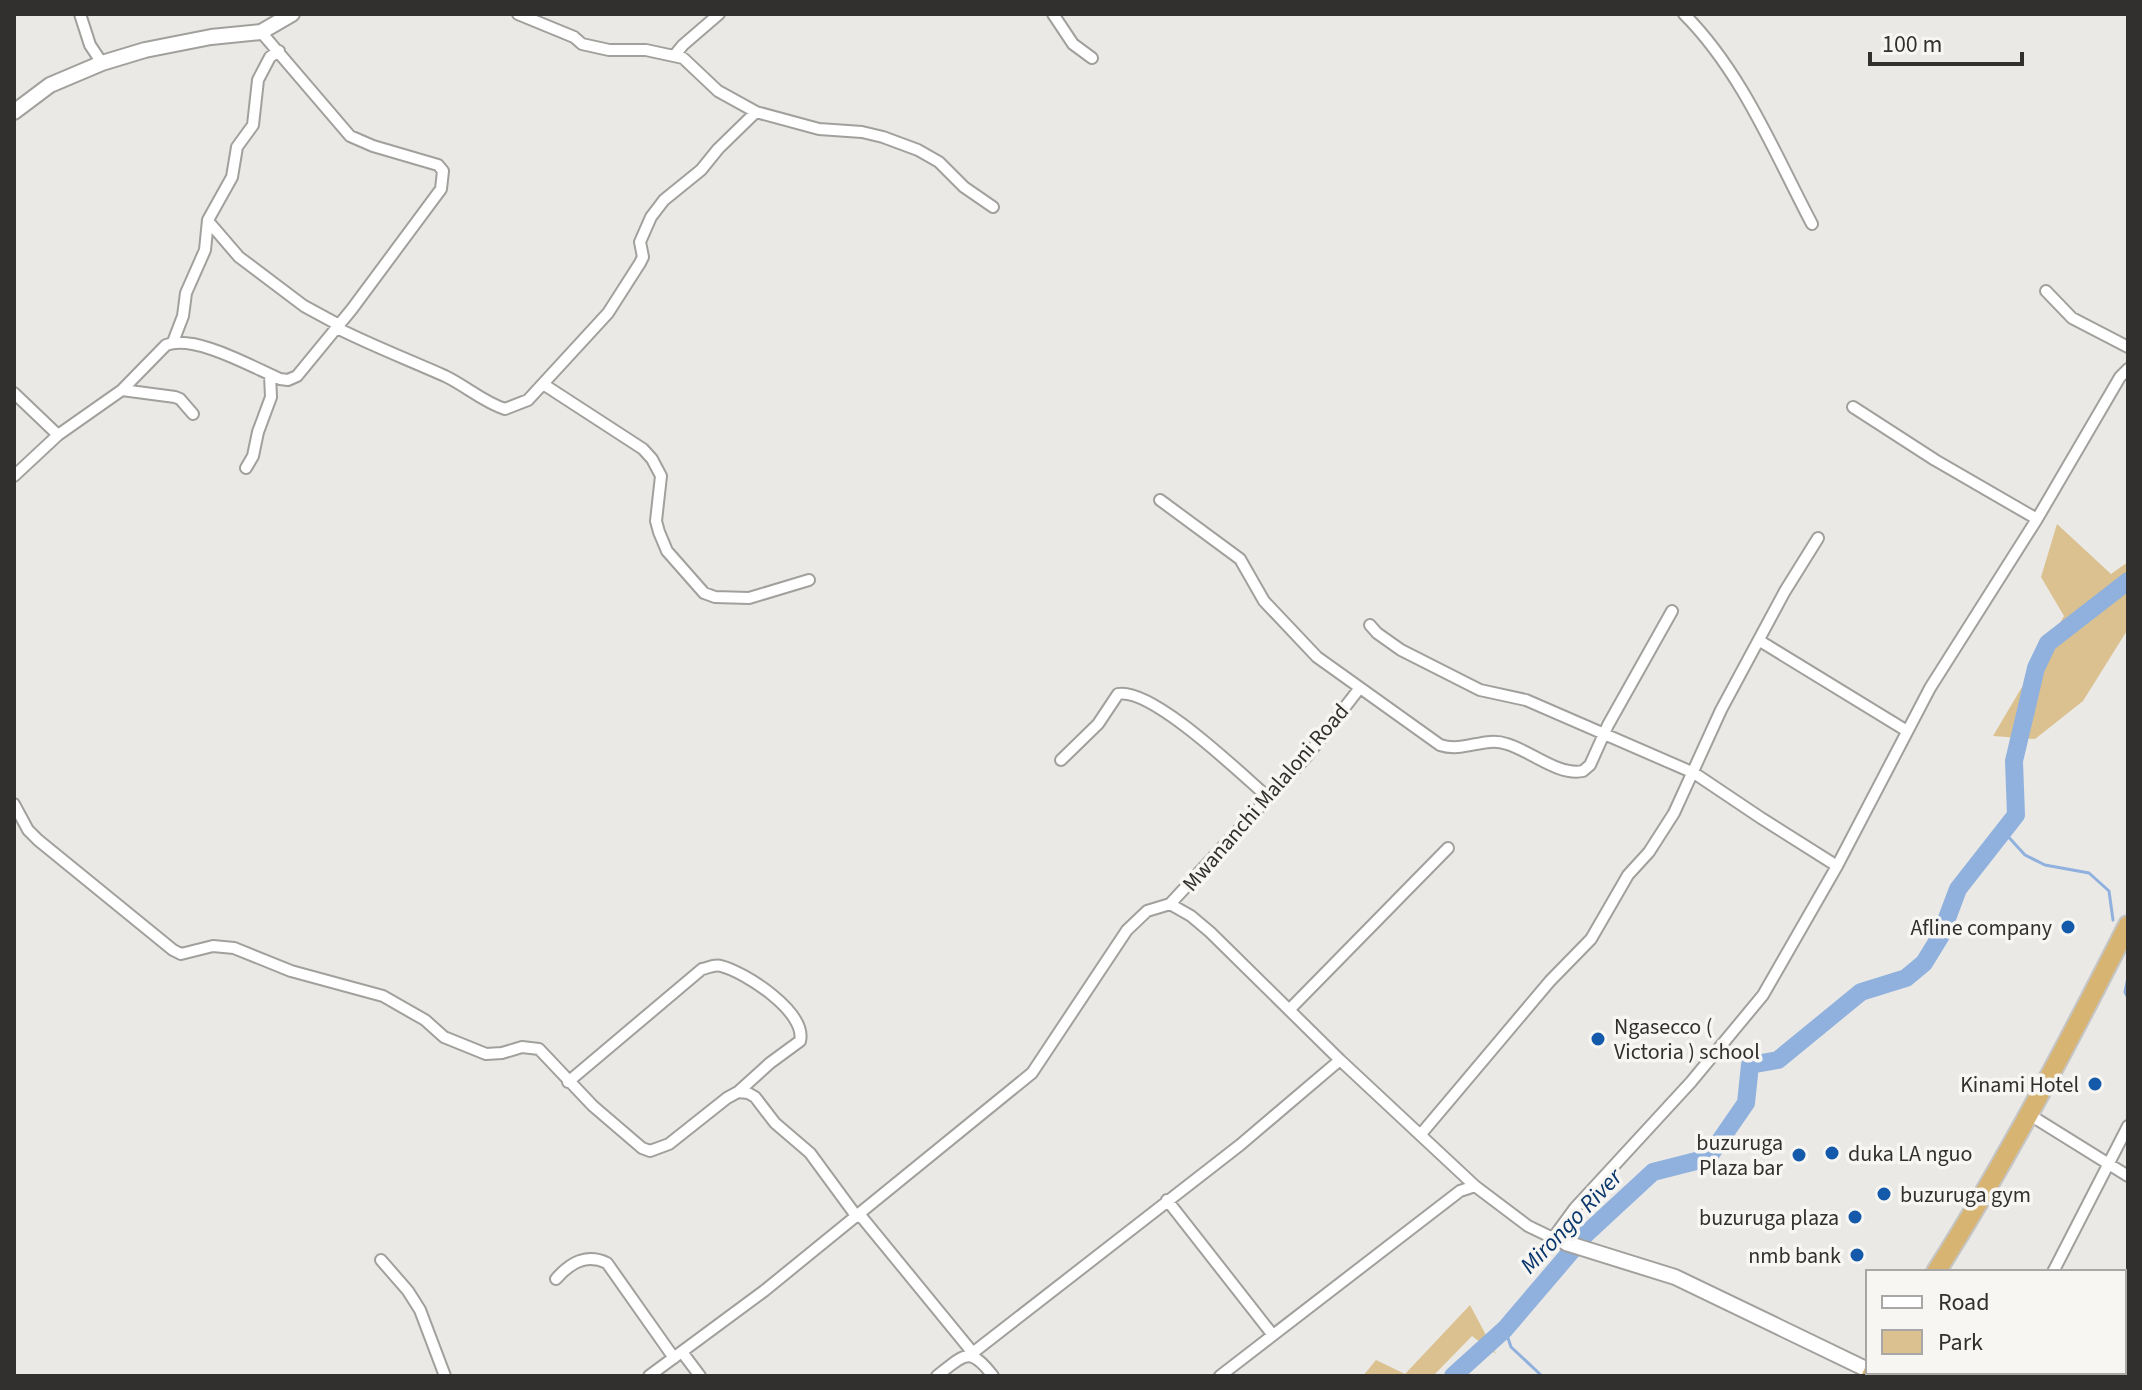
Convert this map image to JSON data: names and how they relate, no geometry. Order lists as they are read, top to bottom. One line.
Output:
{"streets":{"street":["Mwananchi Malaloni Road"]},"water":["Mirongo River"],"places":["Afline company","Ngasecco ( Victoria ) school","Kinami Hotel","duka LA nguo","buzuruga Plaza bar","buzuruga gym","buzuruga plaza","nmb bank"],"legend":["Road","Park"],"scale_bar":"100 m"}
